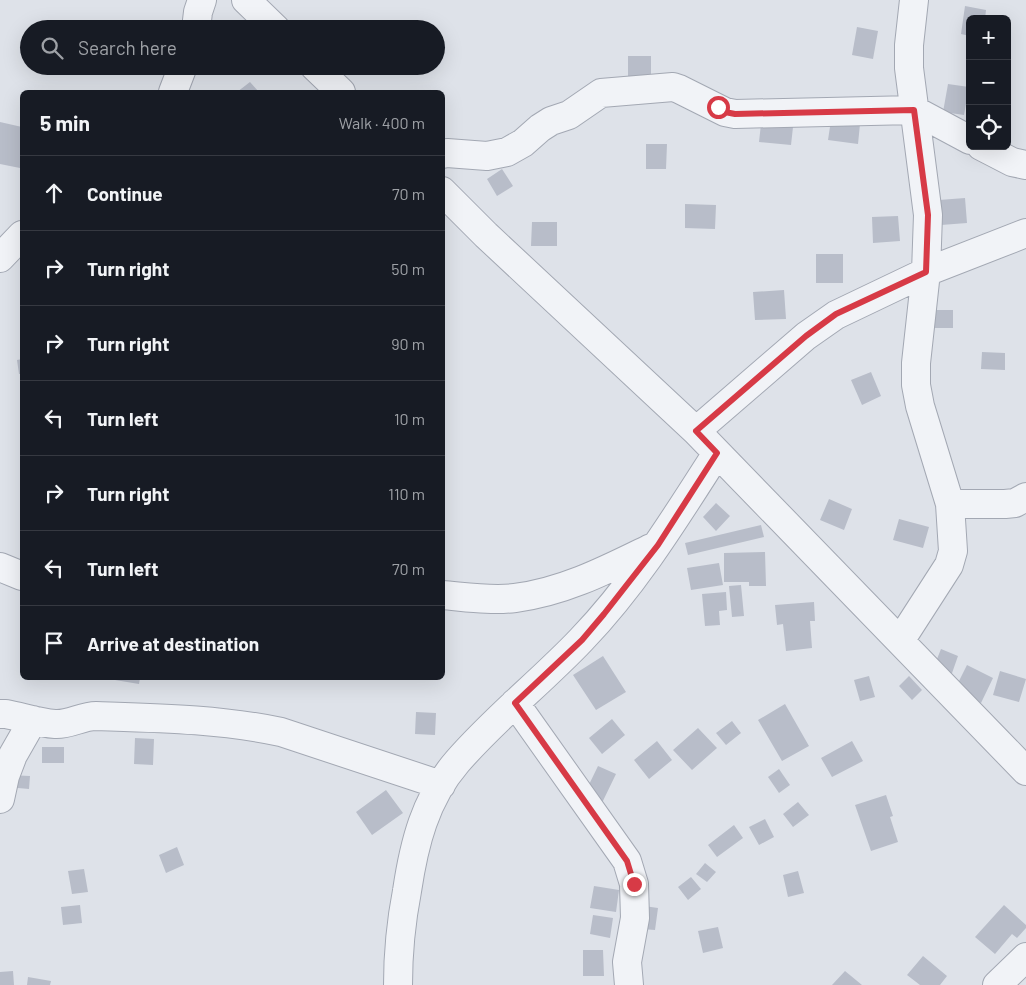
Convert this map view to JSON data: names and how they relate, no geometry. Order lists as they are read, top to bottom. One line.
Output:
{"page":{"map_buttons":["+","−"],"search":"Search here","heading":["5 min","Walk · 400 m"],"list":[["Continue","70 m"],["Turn right","50 m"],["Turn right","90 m"],["Turn left","10 m"],["Turn right","110 m"],["Turn left","70 m"],"Arrive at destination"]}}
